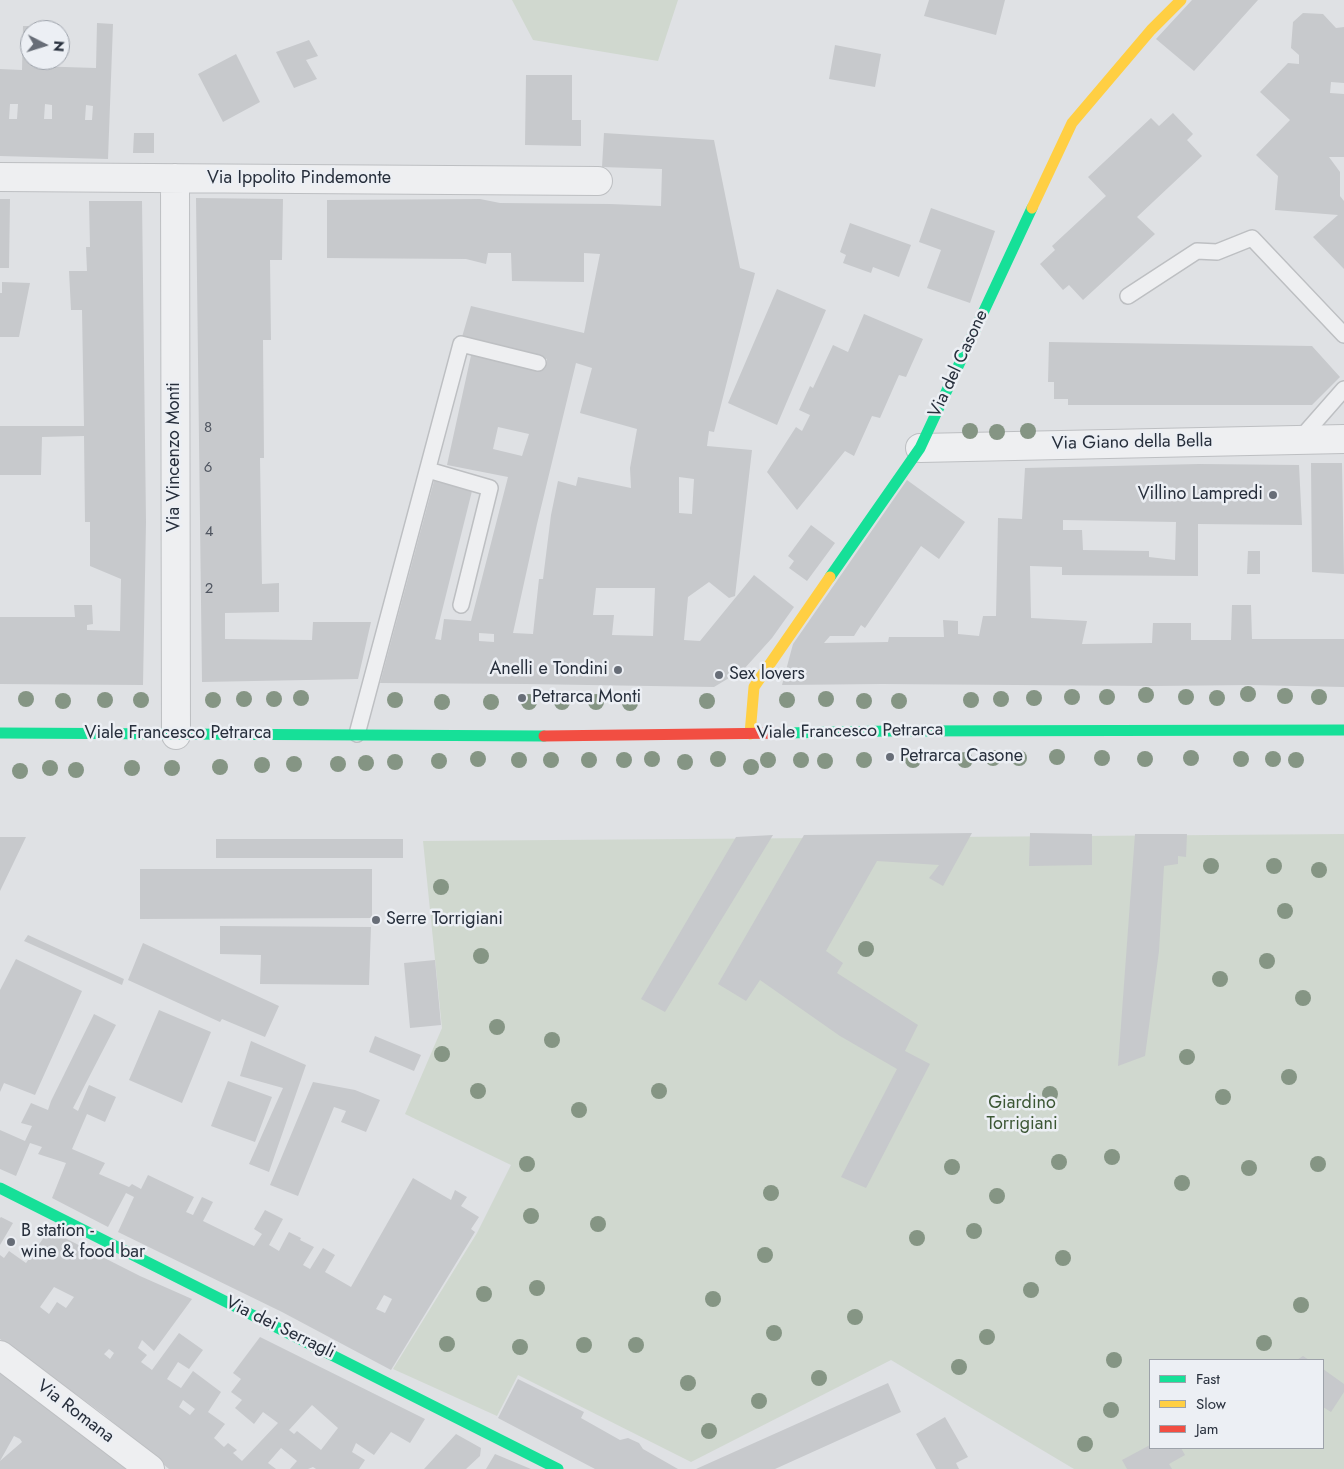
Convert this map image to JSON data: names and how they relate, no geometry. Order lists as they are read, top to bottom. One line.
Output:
{"streets":{"street":["Via Ippolito Pindemonte","Via del Casone","Via Giano della Bella","Via Vincenzo Monti","Viale Francesco Petrarca","Via dei Serragli","Via Romana"]},"crossings":[["Via Ippolito Pindemonte","Via Vincenzo Monti"],["Via del Casone","Via Giano della Bella"],["Via del Casone","Viale Francesco Petrarca"],["Via Vincenzo Monti","Viale Francesco Petrarca"]],"parks":["Giardino Torrigiani"],"places":["Villino Lampredi","Anelli e Tondini","Sex lovers","Petrarca Monti","Petrarca Casone","Serre Torrigiani","B station - wine & food bar"],"house_numbers":["8","6","4","2"],"legend":["Fast","Slow","Jam"],"north":"right"}
